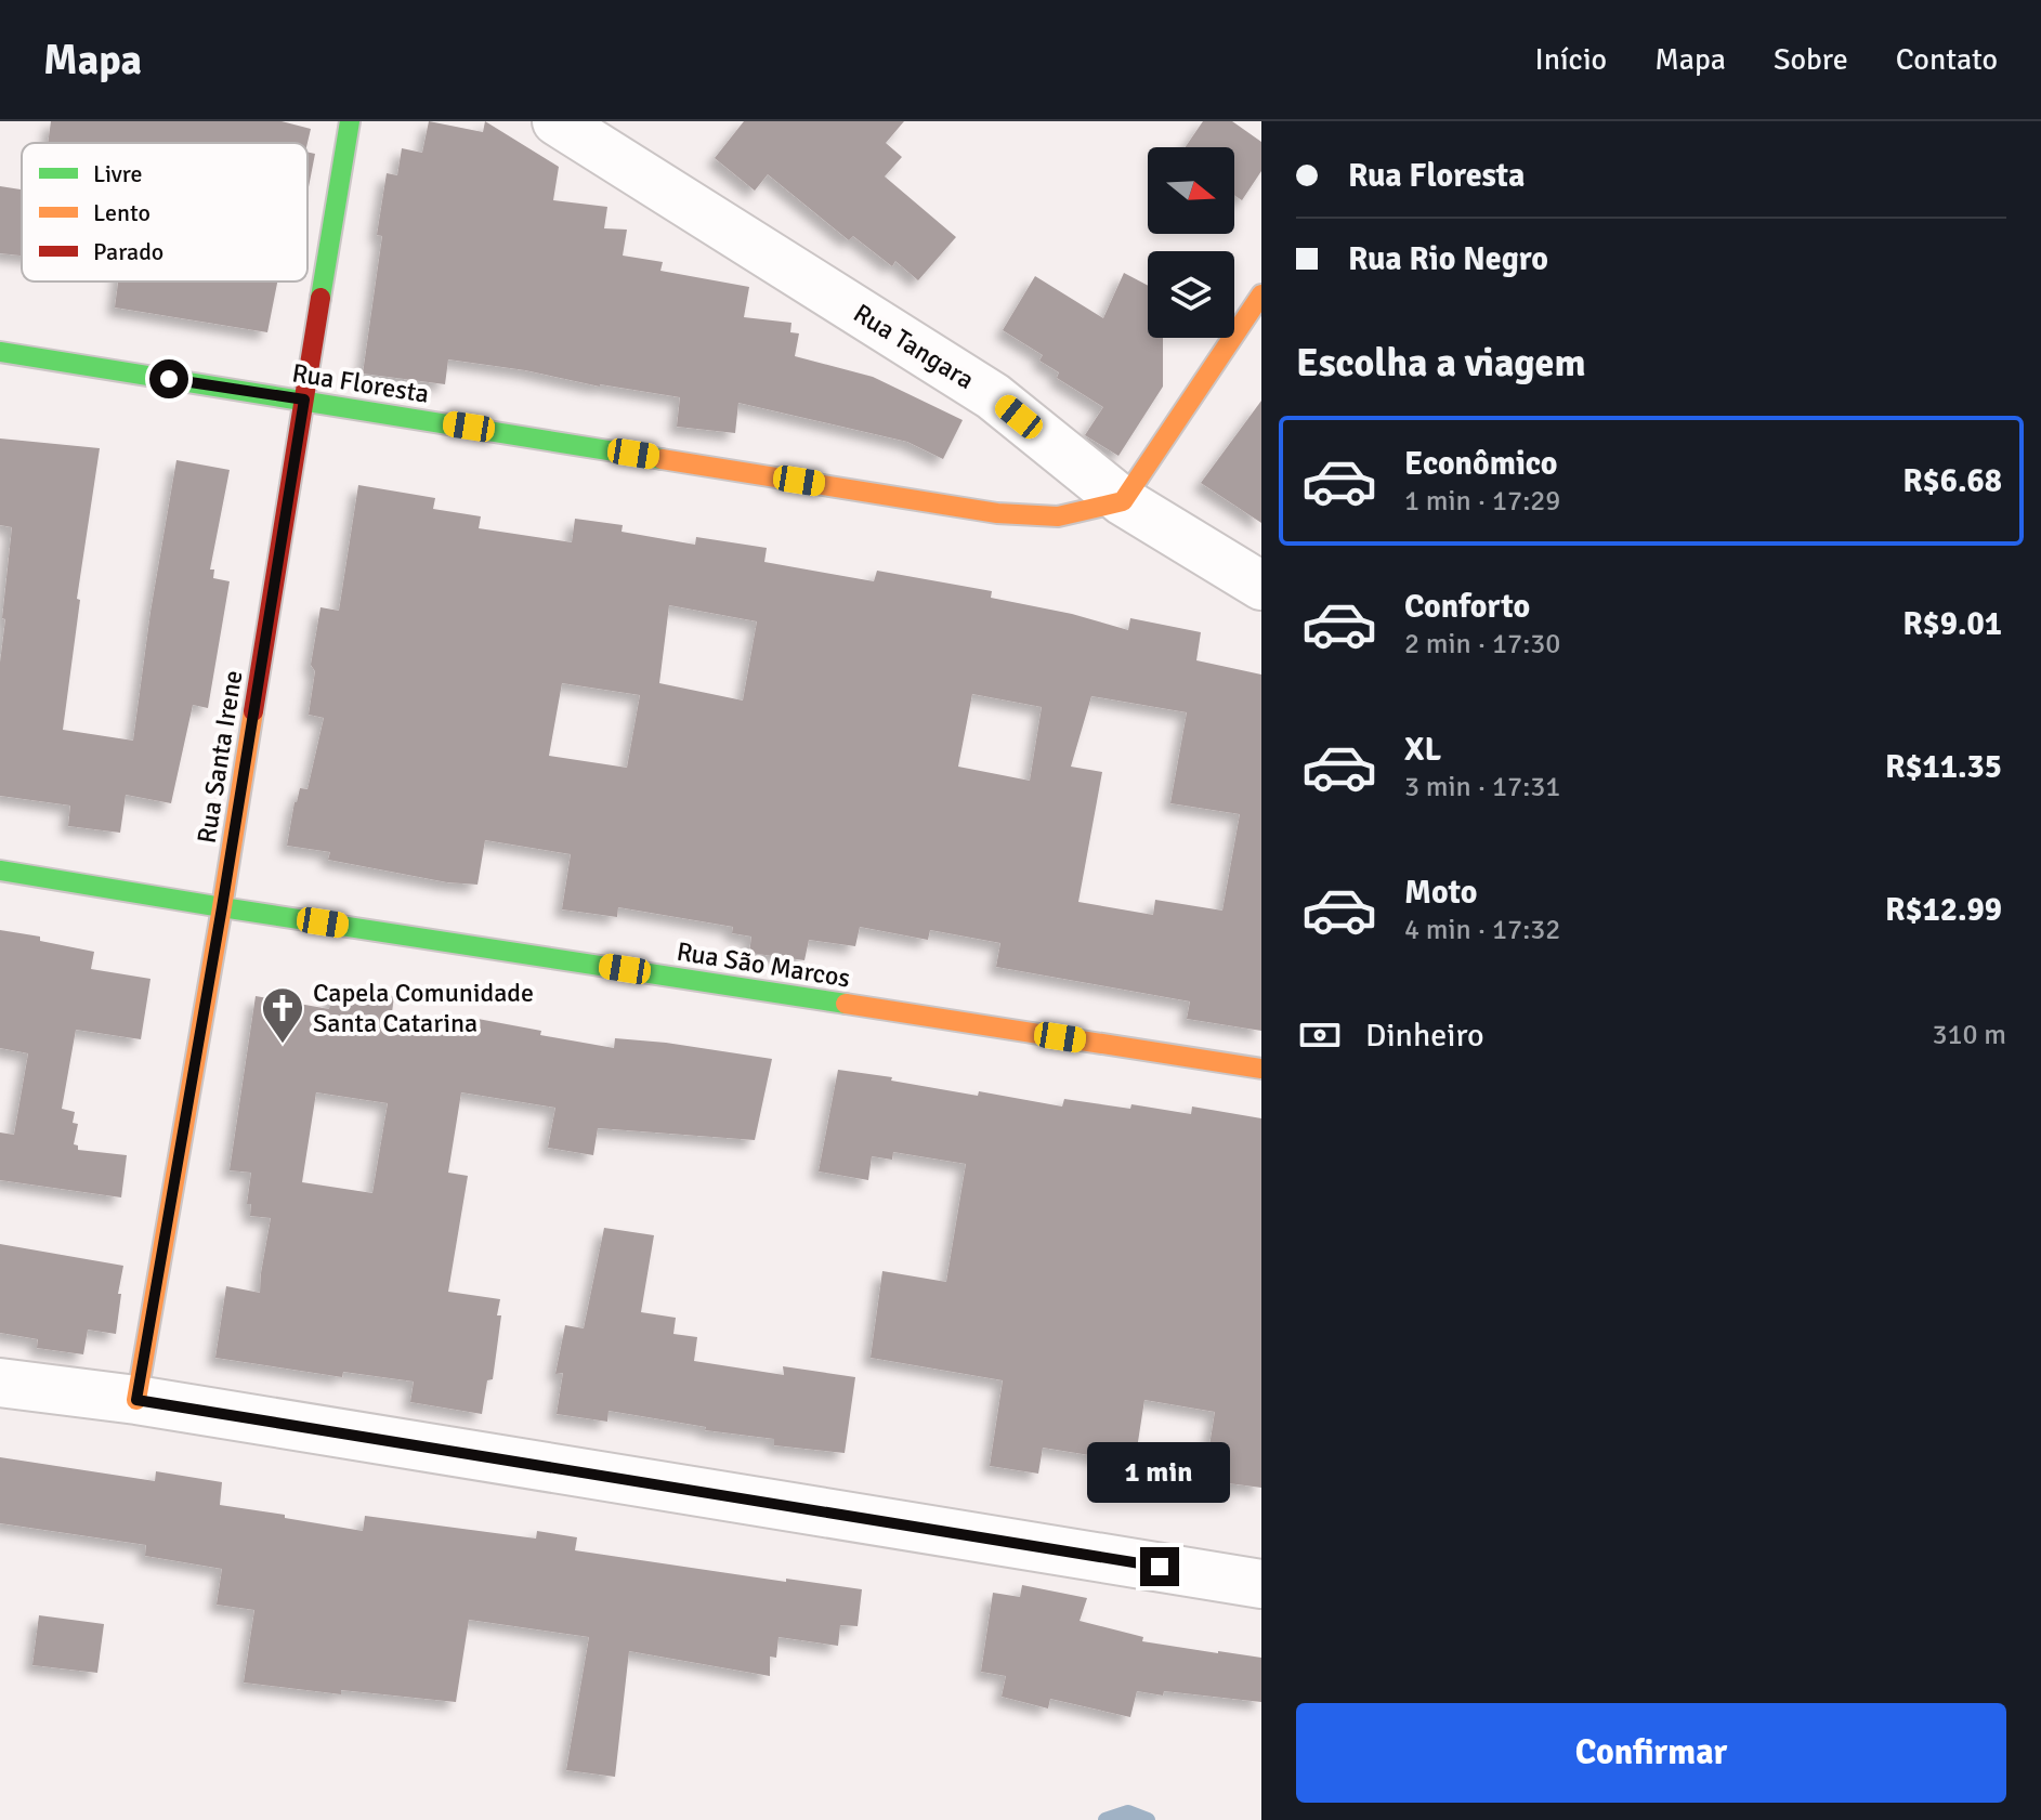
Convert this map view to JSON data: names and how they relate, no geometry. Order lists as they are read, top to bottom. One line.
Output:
{"streets":{"street":["Rua Tangara","Rua Floresta","Rua Santa Irene","Rua São Marcos"]},"crossings":[["Rua Tangara","Rua Floresta"],["Rua Floresta","Rua Santa Irene"],["Rua Santa Irene","Rua São Marcos"]],"places":{"church":["Capela Comunidade Santa Catarina"]},"legend":["Livre","Lento","Parado"],"north":"right","page":{"header":"Mapa","nav":["Início","Mapa","Sobre","Contato"],"banner":["Rua Floresta","Rua Rio Negro"],"heading":"Escolha a viagem","list":[{"name":"Econômico","note":"1 min · 17:29","value":"R$6.68"},{"name":"Conforto","note":"2 min · 17:30","value":"R$9.01"},{"name":"XL","note":"3 min · 17:31","value":"R$11.35"},{"name":"Moto","note":"4 min · 17:32","value":"R$12.99"}],"pay":["Dinheiro","310 m"],"bubble":"1 min","buttons":"Confirmar"}}
